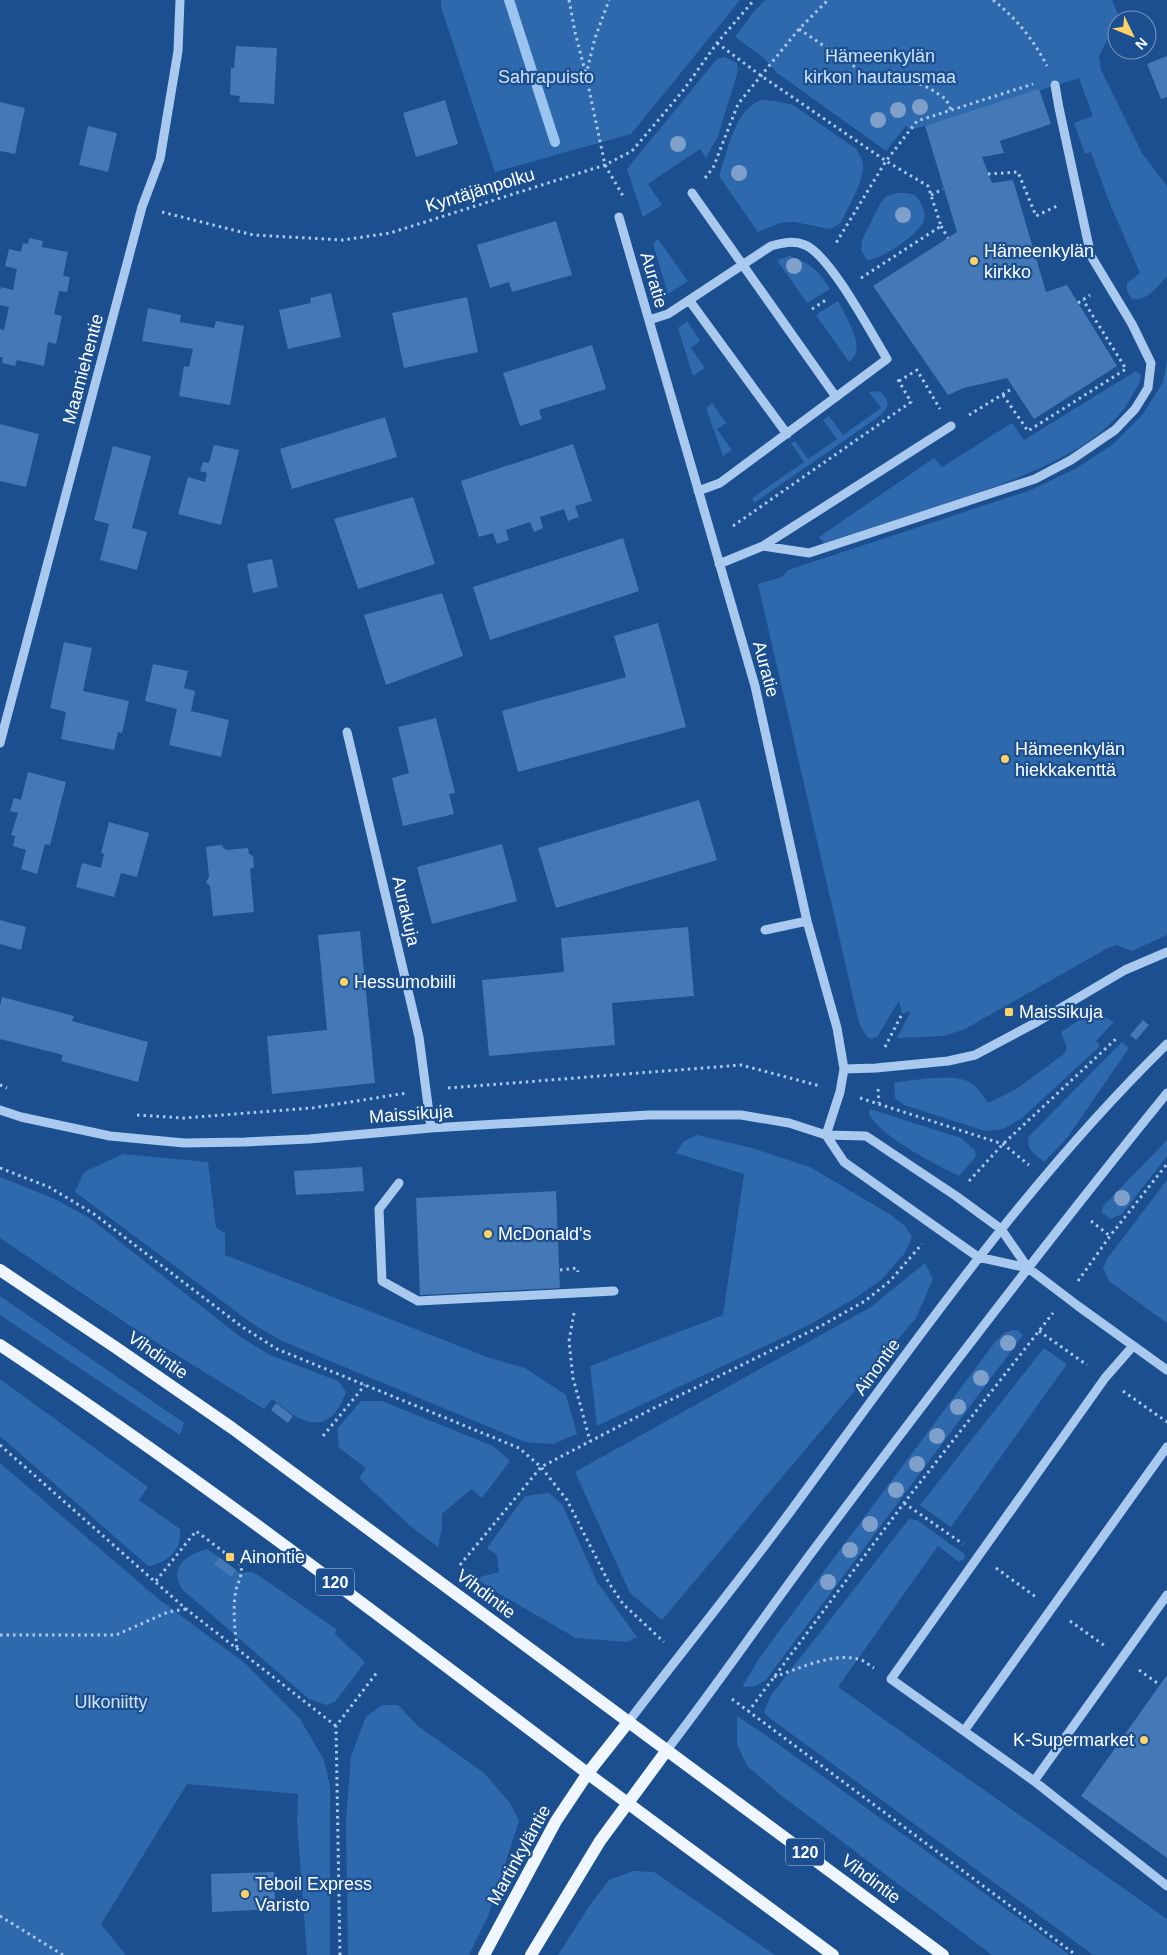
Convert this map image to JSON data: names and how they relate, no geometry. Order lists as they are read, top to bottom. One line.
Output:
{"streets":{"main road":["Vihdintie","120","Martinkyläntie"],"street":["Auratie","Maamiehentie","Aurakuja","Maissikuja","Ainontie"],"path":["Kyntäjänpolku"]},"crossings":[["Kyntäjänpolku","Maamiehentie"],["Auratie","Maissikuja"],["Aurakuja","Maissikuja"],["Maissikuja","Ainontie"],["Vihdintie","Ainontie"],["Vihdintie","Martinkyläntie"],["Ainontie","Martinkyläntie"],["120","Martinkyläntie"]],"parks":["Hämeenkylän kirkon hautausmaa","Sahrapuisto","Ulkoniitty"],"places":{"other":["Hämeenkylän kirkko","Hämeenkylän hiekkakenttä","Hessumobiili","McDonald's","K-Supermarket","Teboil Express Varisto"],"transit":["Maissikuja","Ainontie"]},"north":"bottom right"}
